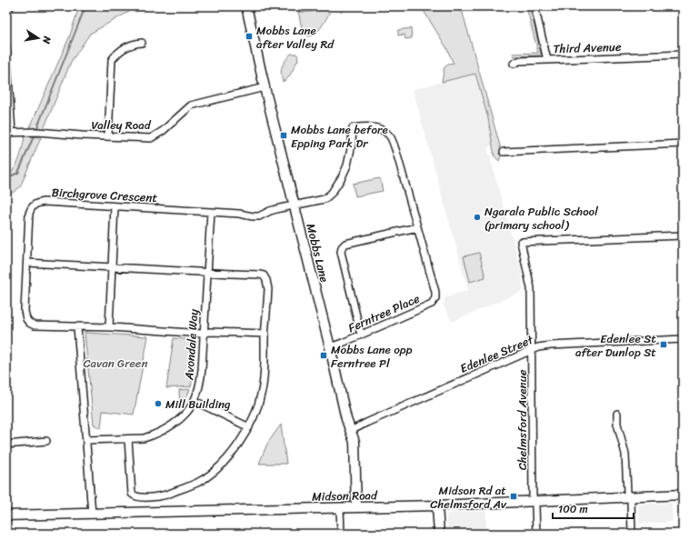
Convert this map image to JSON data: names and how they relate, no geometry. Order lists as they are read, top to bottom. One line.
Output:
{"streets":{"street":["Third Avenue","Valley Road","Birchgrove Crescent","Mobbs Lane","Ferntree Place","Avondale Way","Edenlee Street","Chelmsford Avenue","Midson Road"]},"crossings":[["Valley Road","Mobbs Lane"],["Birchgrove Crescent","Mobbs Lane"],["Birchgrove Crescent","Ferntree Place"],["Birchgrove Crescent","Avondale Way"],["Mobbs Lane","Ferntree Place"],["Mobbs Lane","Edenlee Street"],["Mobbs Lane","Midson Road"],["Edenlee Street","Chelmsford Avenue"],["Chelmsford Avenue","Midson Road"]],"parks":["Cavan Green"],"places":{"transit":["Mobbs Lane after Valley Rd","Mobbs Lane before Epping Park Dr","Edenlee St after Dunlop St","Mobbs Lane opp Ferntree Pl","Midson Rd at Chelmsford Av"],"other":["Ngarala Public School (primary school)","Mill Building"]},"scale_bar":"100 m","north":"right"}
